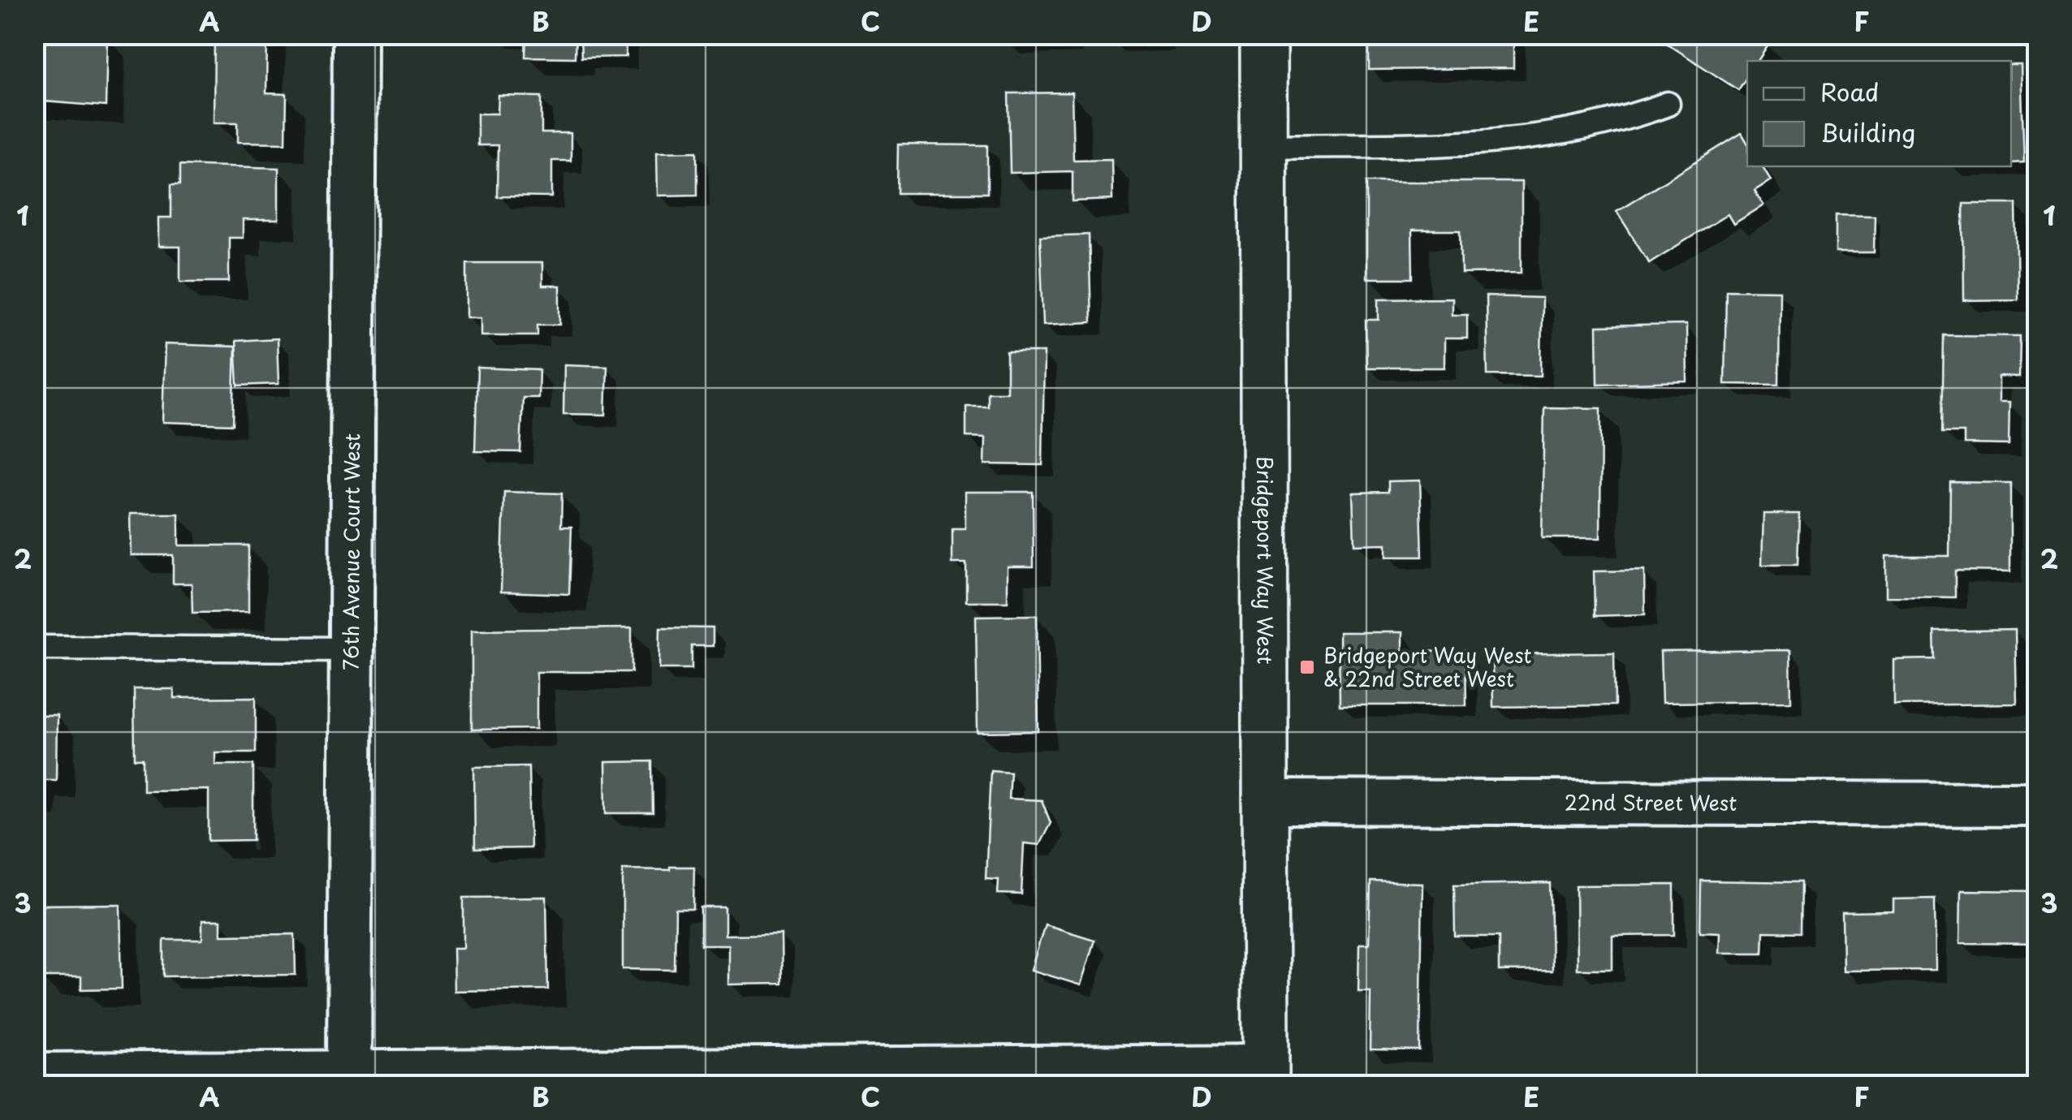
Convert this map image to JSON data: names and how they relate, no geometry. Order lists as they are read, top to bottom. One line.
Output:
{"streets":{"main road":["Bridgeport Way West"],"street":["76th Avenue Court West","22nd Street West"]},"crossings":[["Bridgeport Way West","22nd Street West"]],"places":{"transit":["Bridgeport Way West & 22nd Street West"]},"legend":["Road","Building"],"grid":{"columns":["A","B","C","D","E","F"],"rows":["1","2","3"]}}
